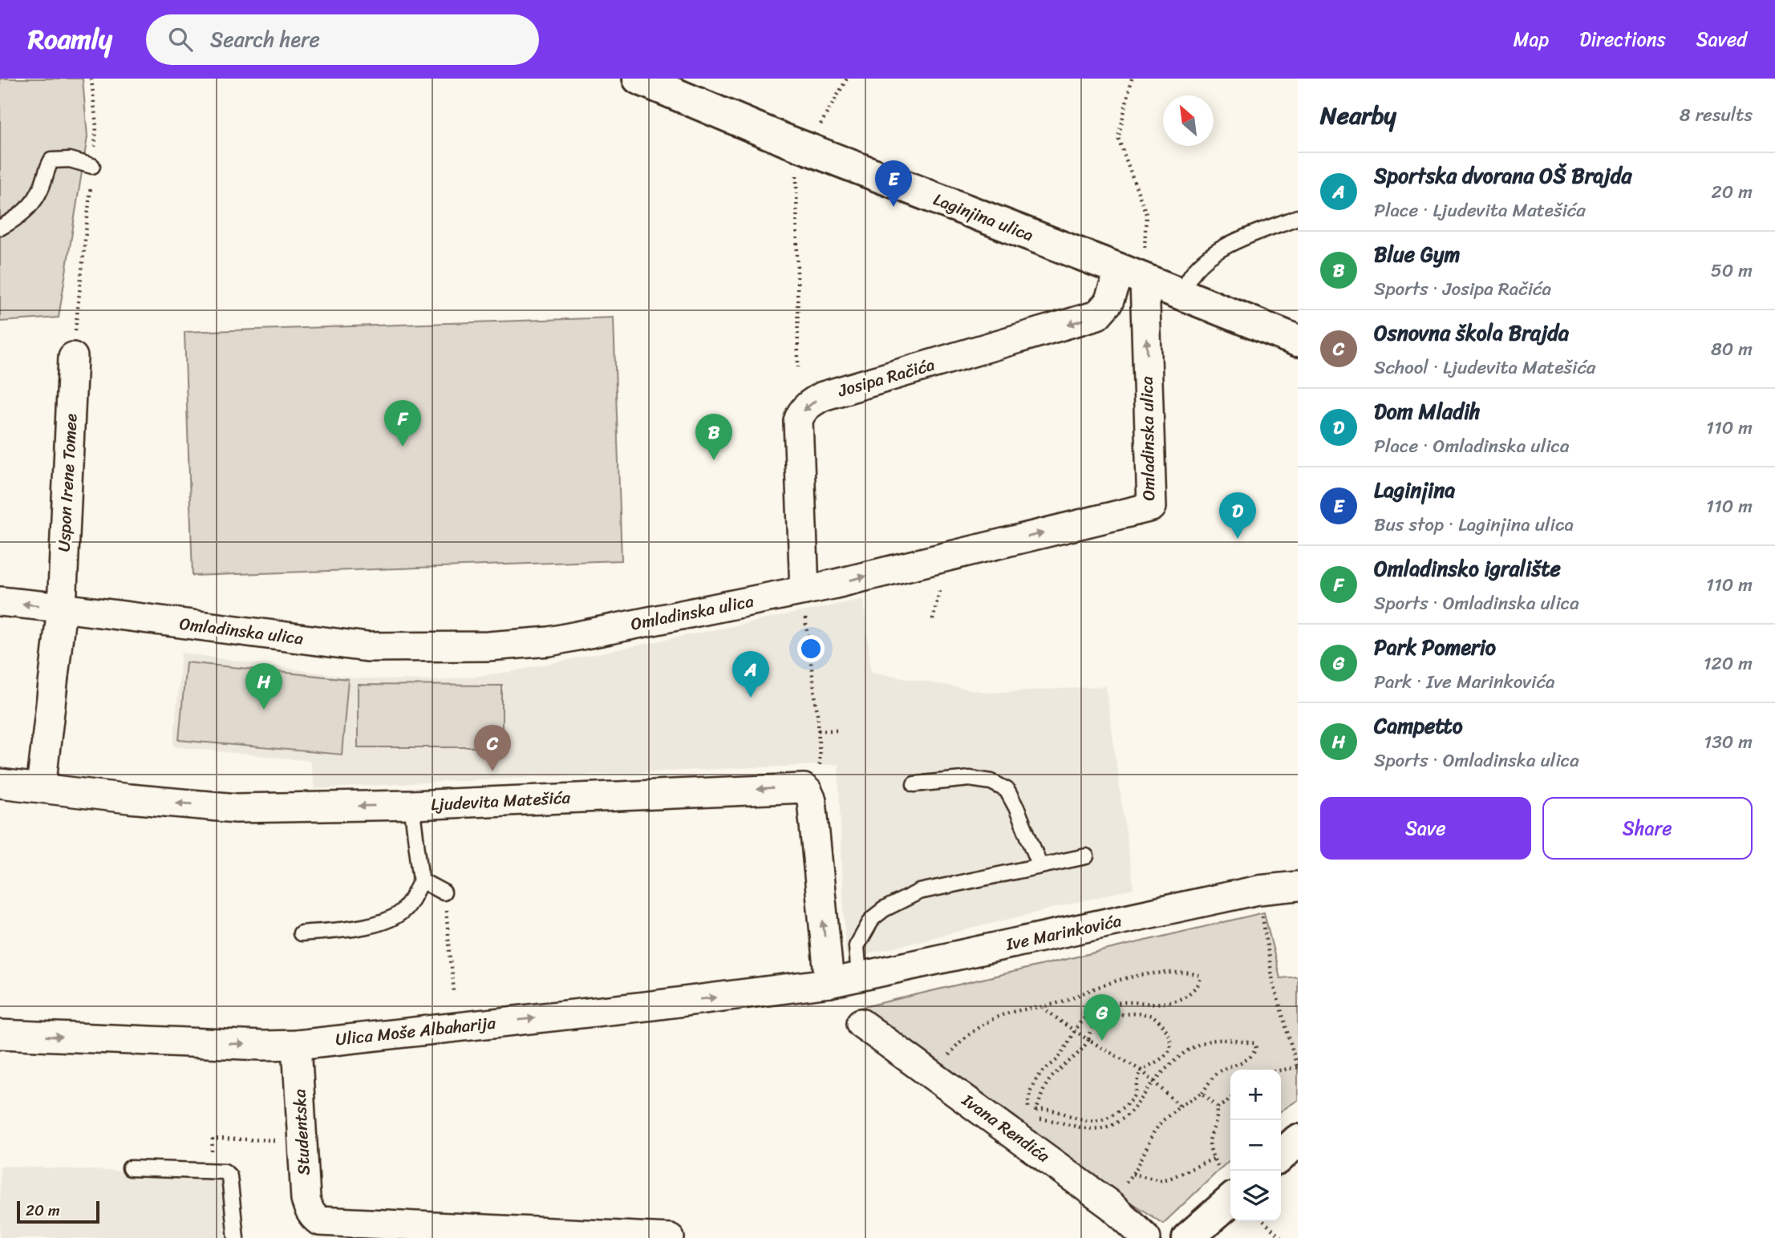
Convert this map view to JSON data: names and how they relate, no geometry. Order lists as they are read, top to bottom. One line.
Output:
{"streets":{"main road":["Laginjina ulica"],"street":["Josipa Račića","Omladinska ulica","Uspon Irene Tomee","Ljudevita Matešića","Ive Marinkovića","Ulica Moše Albaharija","Ivana Rendića","Studentska"]},"crossings":[["Laginjina ulica","Josipa Račića"],["Laginjina ulica","Omladinska ulica"],["Josipa Račića","Omladinska ulica"],["Omladinska ulica","Uspon Irene Tomee"],["Uspon Irene Tomee","Ljudevita Matešića"],["Ljudevita Matešića","Ive Marinkovića"],["Ljudevita Matešića","Ulica Moše Albaharija"],["Ive Marinkovića","Ulica Moše Albaharija"],["Ulica Moše Albaharija","Studentska"]],"one_way":["Josipa Račića","Ljudevita Matešića","Ulica Moše Albaharija"],"scale_bar":"20 m","north":"top left","page":{"header":"Roamly","search":"Search here","nav":["Map","Directions","Saved"],"heading":["Nearby","8 results"],"list":[{"mark":"A","name":"Sportska dvorana OŠ Brajda","note":"Place · Ljudevita Matešića","value":"20 m"},{"mark":"B","name":"Blue Gym","note":"Sports · Josipa Račića","value":"50 m"},{"mark":"C","name":"Osnovna škola Brajda","note":"School · Ljudevita Matešića","value":"80 m"},{"mark":"D","name":"Dom Mladih","note":"Place · Omladinska ulica","value":"110 m"},{"mark":"E","name":"Laginjina","note":"Bus stop · Laginjina ulica","value":"110 m"},{"mark":"F","name":"Omladinsko igralište","note":"Sports · Omladinska ulica","value":"110 m"},{"mark":"G","name":"Park Pomerio","note":"Park · Ive Marinkovića","value":"120 m"},{"mark":"H","name":"Campetto","note":"Sports · Omladinska ulica","value":"130 m"}],"pins":["E","F","B","D","A","H","C","G"],"buttons":["Save","Share"],"map_buttons":["+","−"],"scale":"20 m"}}
